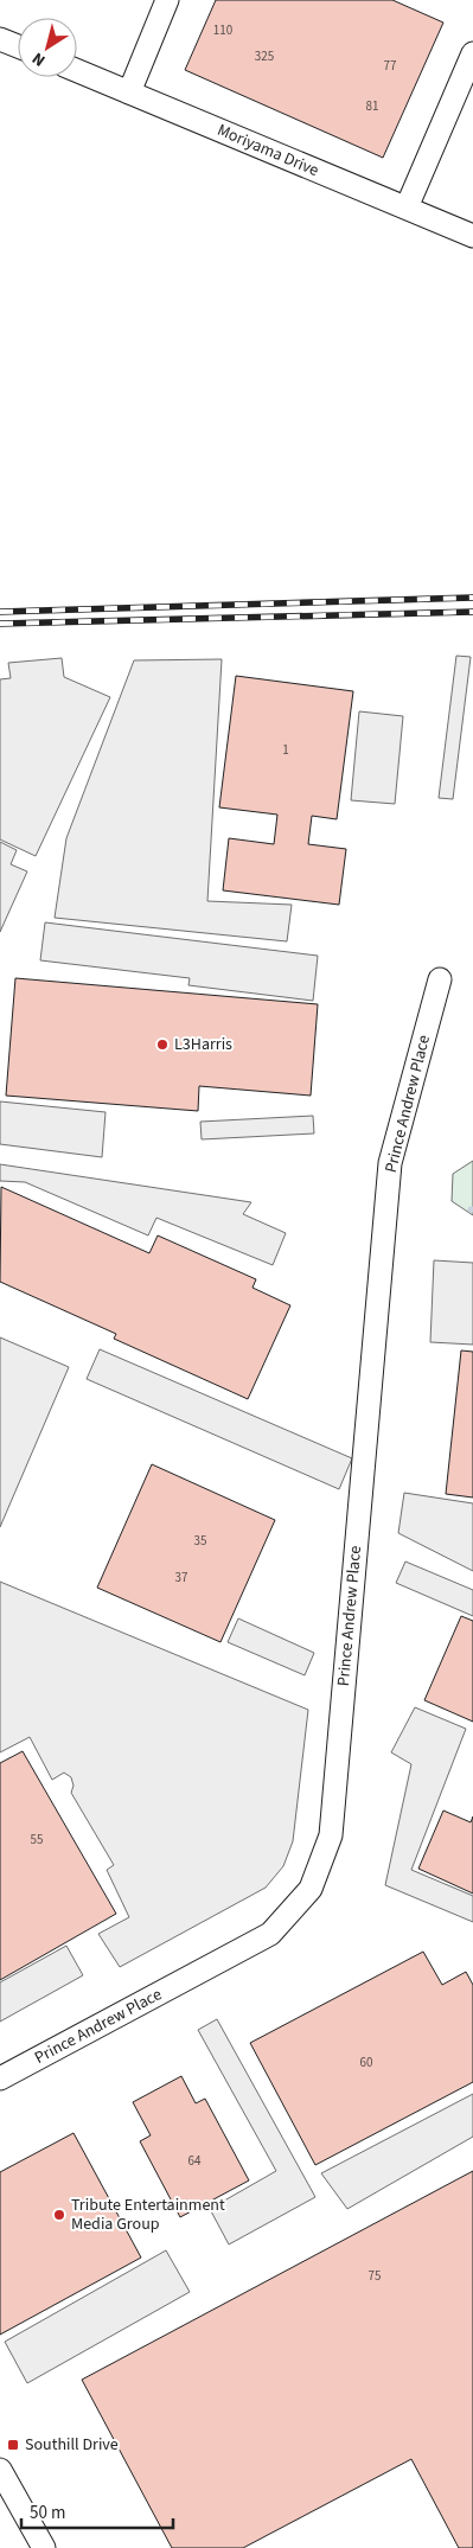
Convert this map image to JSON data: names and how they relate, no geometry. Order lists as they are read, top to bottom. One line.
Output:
{"streets":{"street":["Moriyama Drive","Prince Andrew Place"]},"places":{"other":["L3Harris","Tribute Entertainment Media Group"],"transit":["Southill Drive"]},"house_numbers":["110","325","77","81","1","35","37","55","60","64","75"],"scale_bar":"50 m","north":"bottom left"}
